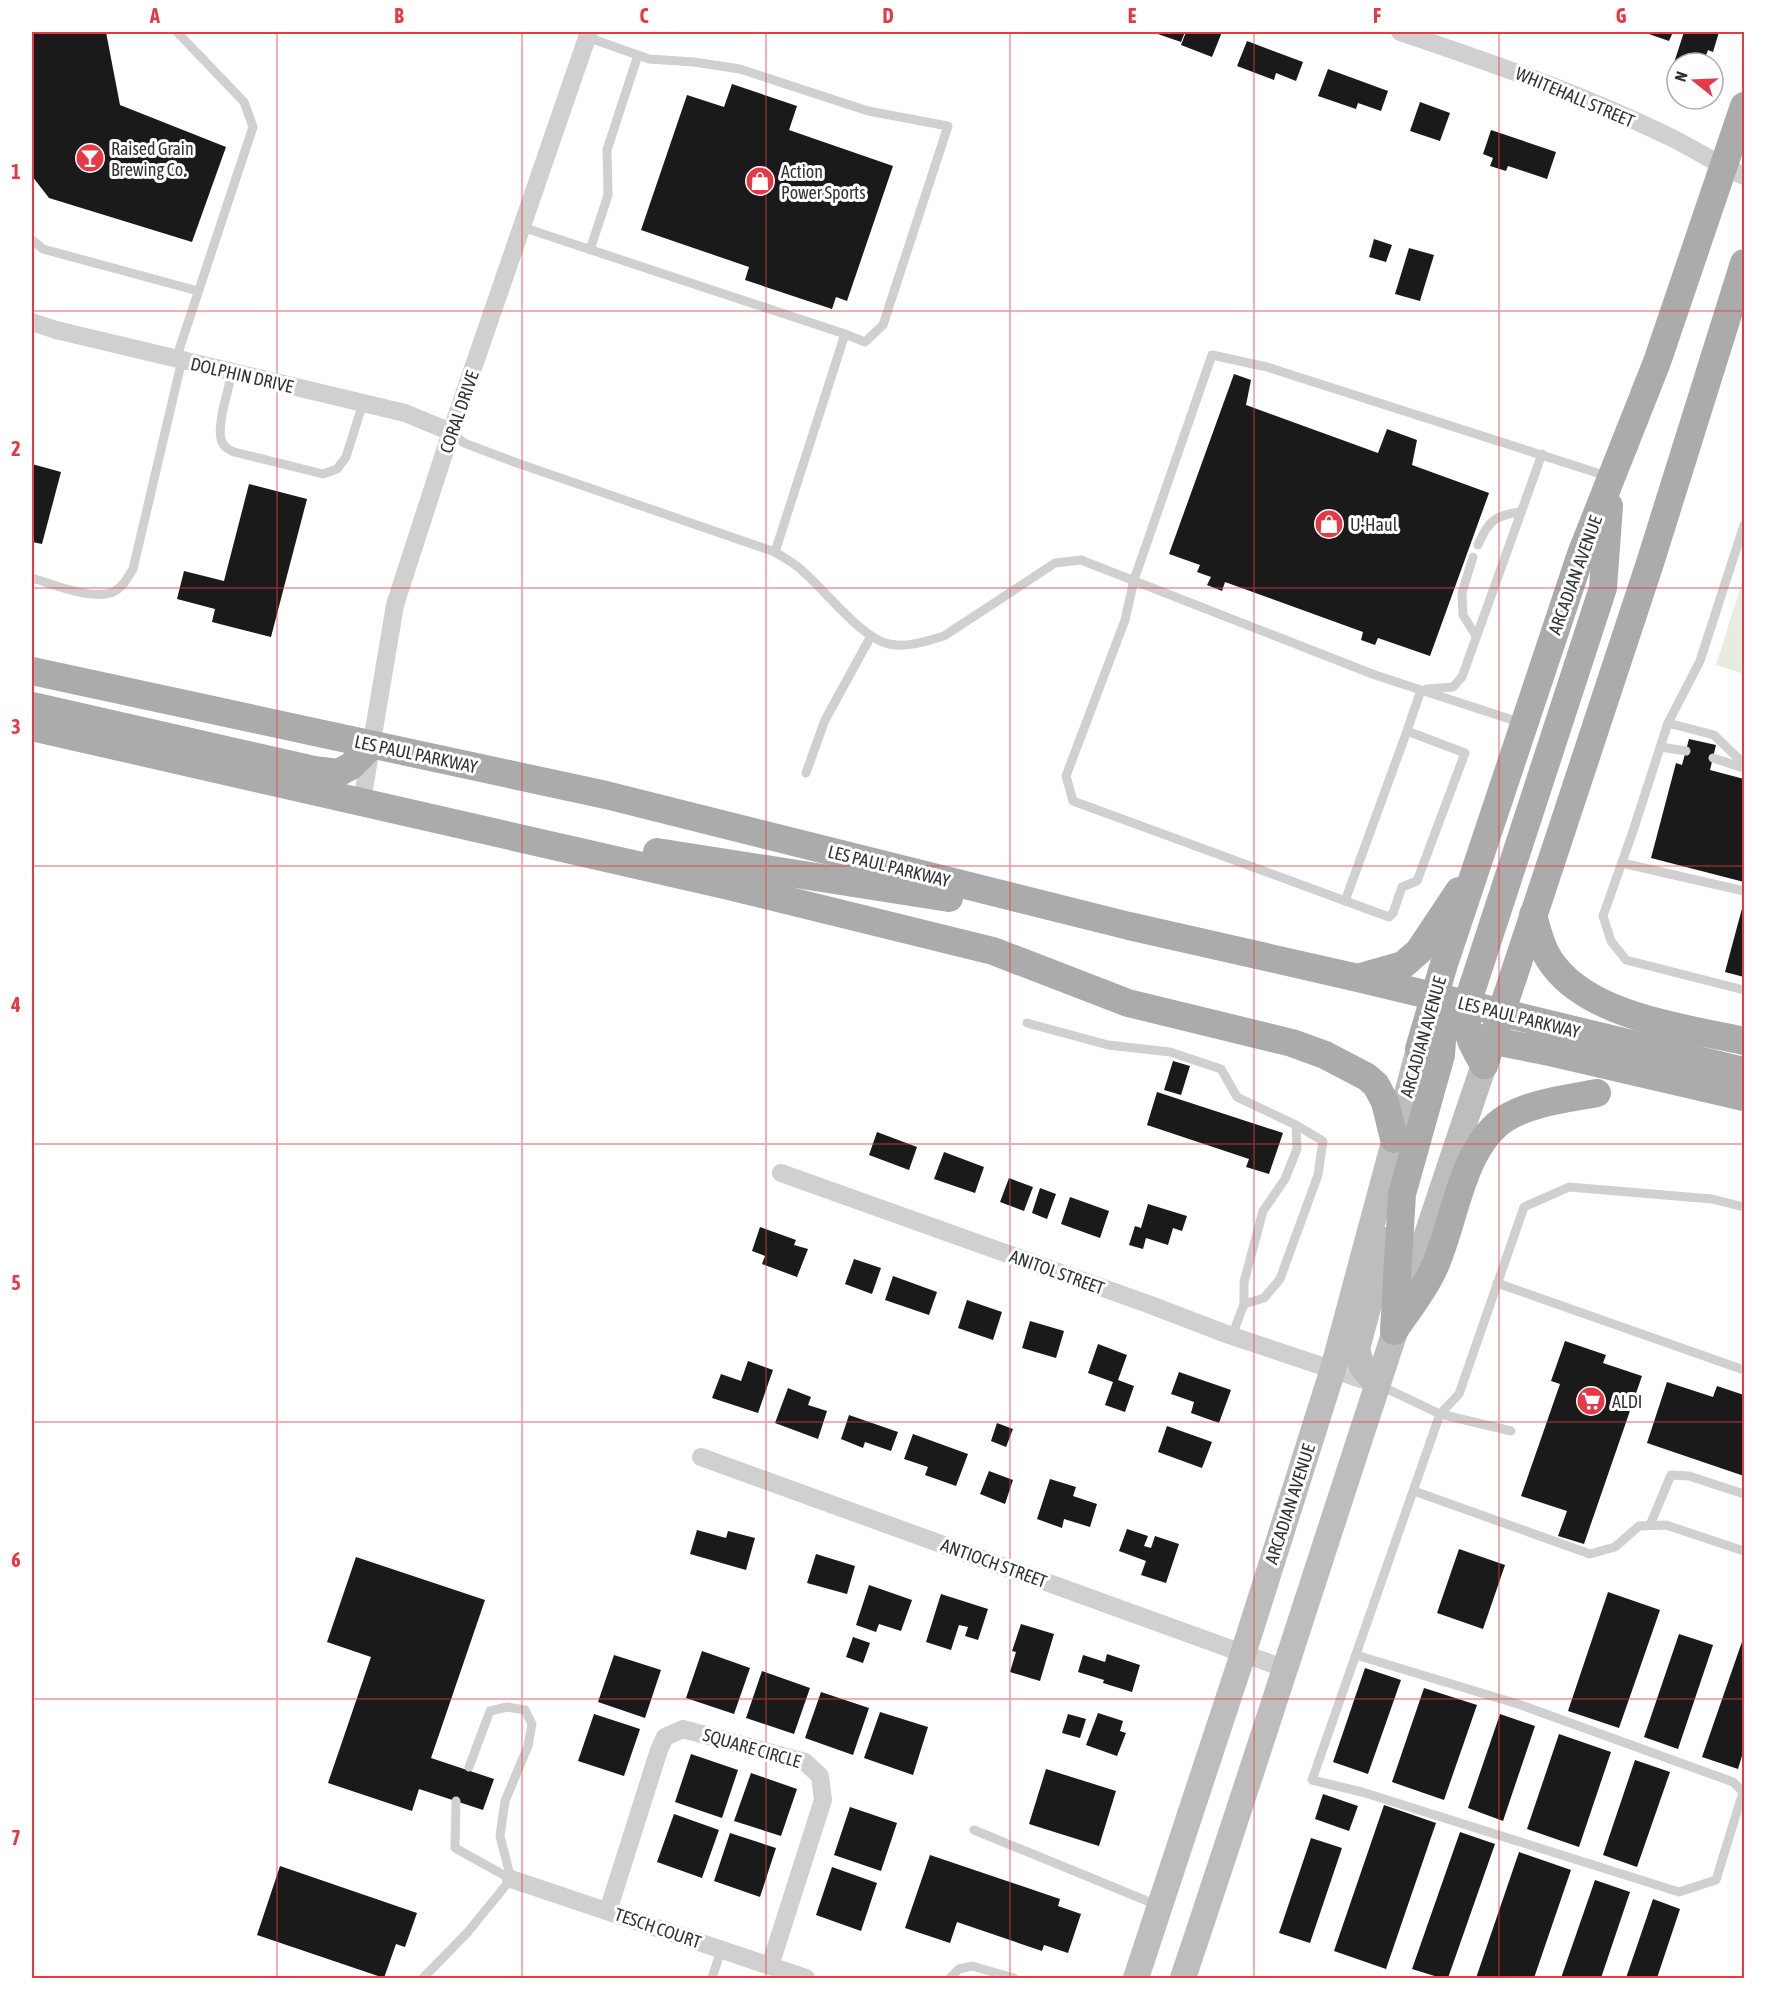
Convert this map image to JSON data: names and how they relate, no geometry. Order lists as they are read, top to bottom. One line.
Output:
{"streets":{"main road":["ARCADIAN AVENUE","LES PAUL PARKWAY"],"street":["WHITEHALL STREET","DOLPHIN DRIVE","CORAL DRIVE","ANITOL STREET","ANTIOCH STREET","SQUARE CIRCLE","TESCH COURT"]},"crossings":[["WHITEHALL STREET","ARCADIAN AVENUE"],["DOLPHIN DRIVE","CORAL DRIVE"],["CORAL DRIVE","LES PAUL PARKWAY"],["ARCADIAN AVENUE","LES PAUL PARKWAY"],["ARCADIAN AVENUE","ANITOL STREET"],["ARCADIAN AVENUE","ANTIOCH STREET"],["SQUARE CIRCLE","TESCH COURT"]],"places":{"bar":["Raised Grain Brewing Co."],"shop":["Action Power Sports","U-Haul"],"supermarket":["ALDI"]},"north":"left","grid":{"columns":["A","B","C","D","E","F","G"],"rows":["1","2","3","4","5","6","7"]}}
